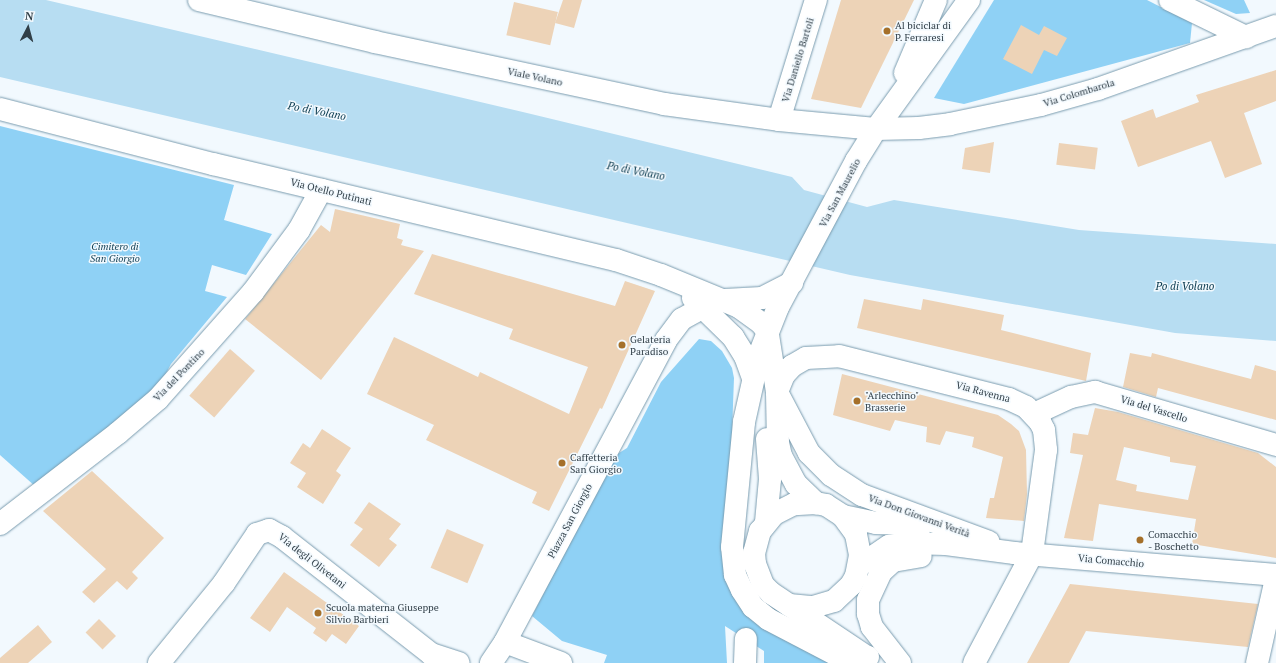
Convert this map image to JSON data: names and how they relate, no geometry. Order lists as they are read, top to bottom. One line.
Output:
{"streets":{"street":["Via Daniello Bartoli","Viale Volano","Via Colombarola","Via Otello Putinati","Via San Maurelio","Via del Pontino","Via Ravenna","Via del Vascello","Via Don Giovanni Verità","Piazza San Giorgio","Via degli Olivetani","Via Comacchio"]},"crossings":[["Via Daniello Bartoli","Viale Volano"],["Viale Volano","Via Colombarola"],["Viale Volano","Via San Maurelio"],["Via Colombarola","Via San Maurelio"],["Via Otello Putinati","Via del Pontino"],["Via Otello Putinati","Via Ravenna"],["Via Otello Putinati","Piazza San Giorgio"],["Via San Maurelio","Via Ravenna"],["Via Ravenna","Via del Vascello"],["Via Ravenna","Via Don Giovanni Verità"],["Via Ravenna","Via Comacchio"],["Via Don Giovanni Verità","Via Comacchio"]],"water":["Po di Volano"],"parks":["Cimitero di San Giorgio"],"places":["Al biciclar di P. Ferraresi","Gelateria Paradiso","\"Arlecchino\" Brasserie","Caffetteria San Giorgio","Comacchio - Boschetto","Scuola materna Giuseppe Silvio Barbieri"],"north":"top"}
